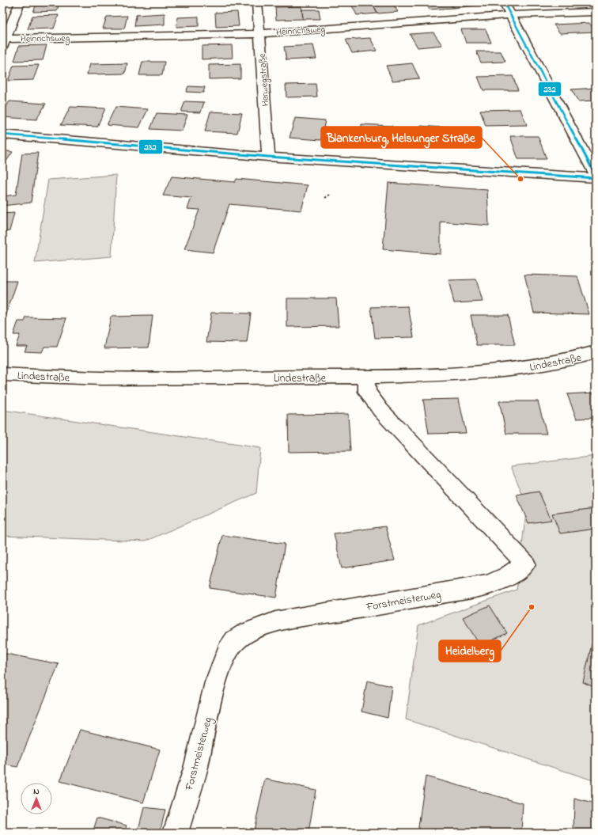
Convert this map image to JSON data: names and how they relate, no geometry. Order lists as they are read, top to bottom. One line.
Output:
{"streets":{"street":["Heinrichsweg","Herwegstraße","Lindestraße","Forstmeisterweg"]},"crossings":[["Heinrichsweg","Herwegstraße"],["Lindestraße","Forstmeisterweg"]],"places":["Blankenburg, Helsunger Straße","Heidelberg"],"lines":["transit line 232"],"north":"top"}
